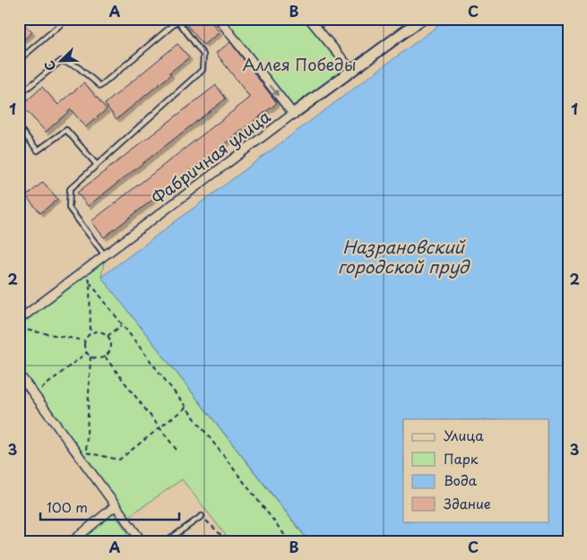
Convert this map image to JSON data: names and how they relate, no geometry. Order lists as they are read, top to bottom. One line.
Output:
{"streets":{"street":["Фабричная улица"]},"water":["Назрановский городской пруд"],"parks":["Аллея Победы"],"legend":["Улица","Парк","Вода","Здание"],"scale_bar":"100 m","north":"bottom left","grid":{"columns":["A","B","C"],"rows":["1","2","3"]}}
